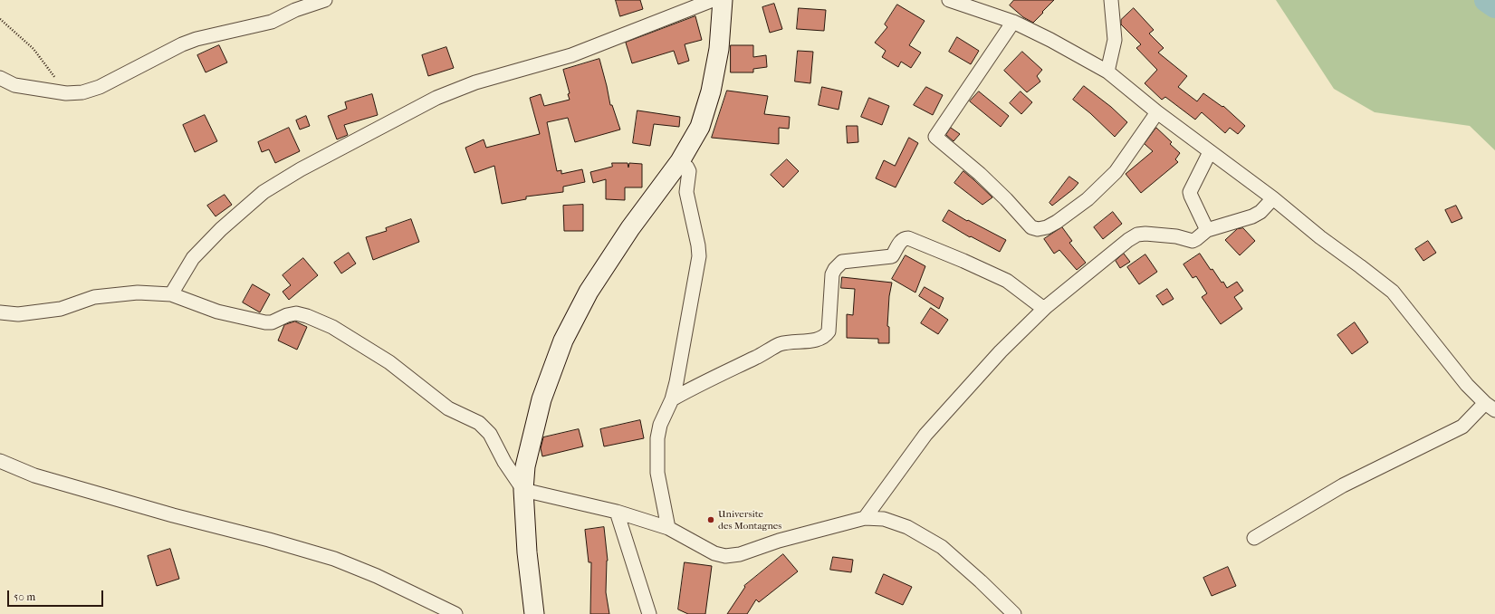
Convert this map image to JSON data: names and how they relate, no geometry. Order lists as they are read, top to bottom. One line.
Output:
{"places":["Universite des Montagnes"],"scale_bar":"50 m"}
